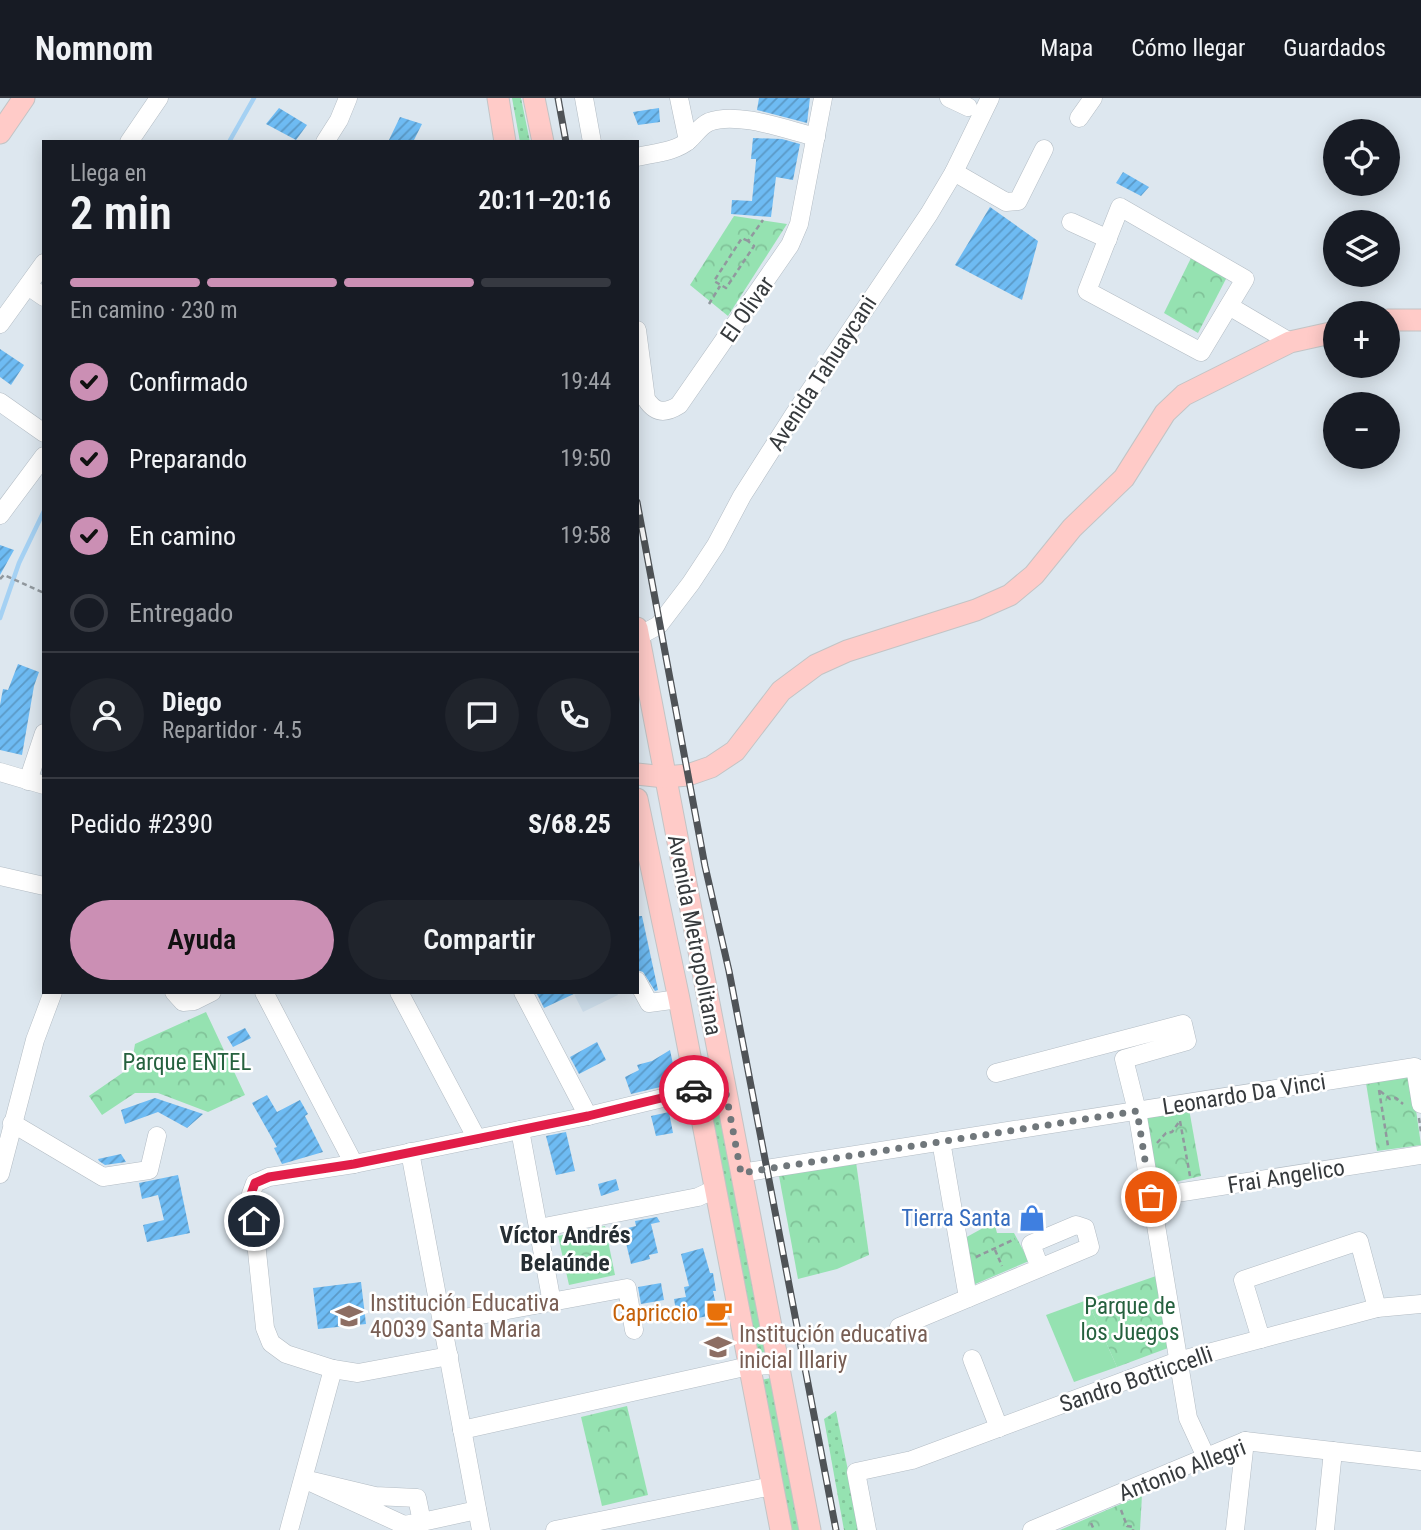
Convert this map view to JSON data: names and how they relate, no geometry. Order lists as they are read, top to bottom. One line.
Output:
{"streets":{"main road":["Avenida Metropolitana"],"street":["El Olivar","Avenida Tahuaycani","Leonardo Da Vinci","Frai Angelico","Sandro Botticcelli","Antonio Allegri"]},"crossings":[["Avenida Metropolitana","Leonardo Da Vinci"]],"districts":["Víctor Andrés Belaúnde"],"parks":["Parque ENTEL","Parque de los Juegos"],"places":{"shop":["Tierra Santa"],"cafe":["Capriccio"],"school or university":["Institución Educativa 40039 Santa Maria","Institución educativa inicial Illariy"]},"page":{"header":"Nomnom","nav":["Mapa","Cómo llegar","Guardados"],"map_buttons":["+","−"],"heading":["2 min","Llega en","20:11–20:16"],"panel":["Diego","Repartidor · 4.5","Pedido #2390","S/68.25"],"bar":"En camino · 230 m","list":[["Confirmado","19:44"],["Preparando","19:50"],["En camino","19:58"],"Entregado"],"buttons":["Ayuda","Compartir"]}}
